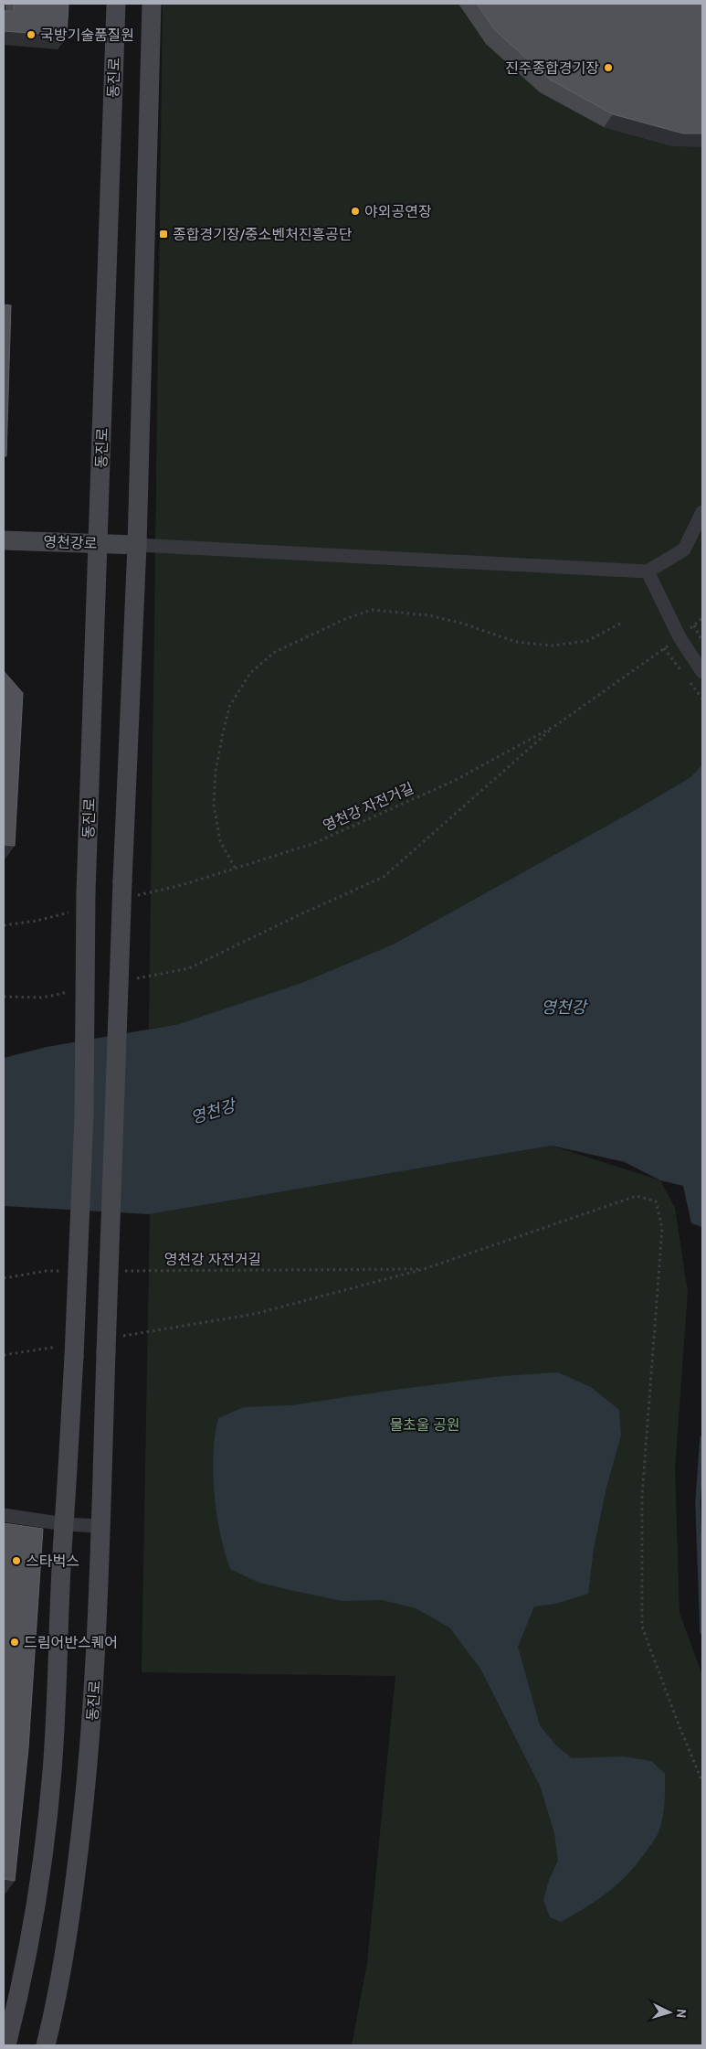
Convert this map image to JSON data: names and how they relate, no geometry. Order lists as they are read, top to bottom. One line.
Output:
{"streets":{"street":["동진로","영천강로"],"path":["영천강 자전거길"]},"crossings":[["동진로","영천강로"],["동진로","영천강 자전거길"]],"water":["영천강"],"parks":["물초울 공원"],"places":{"other":["국방기술품질원","진주종합경기장","야외공연장","스타벅스","드림어반스퀘어"],"transit":["종합경기장/중소벤처진흥공단"]},"north":"right"}
